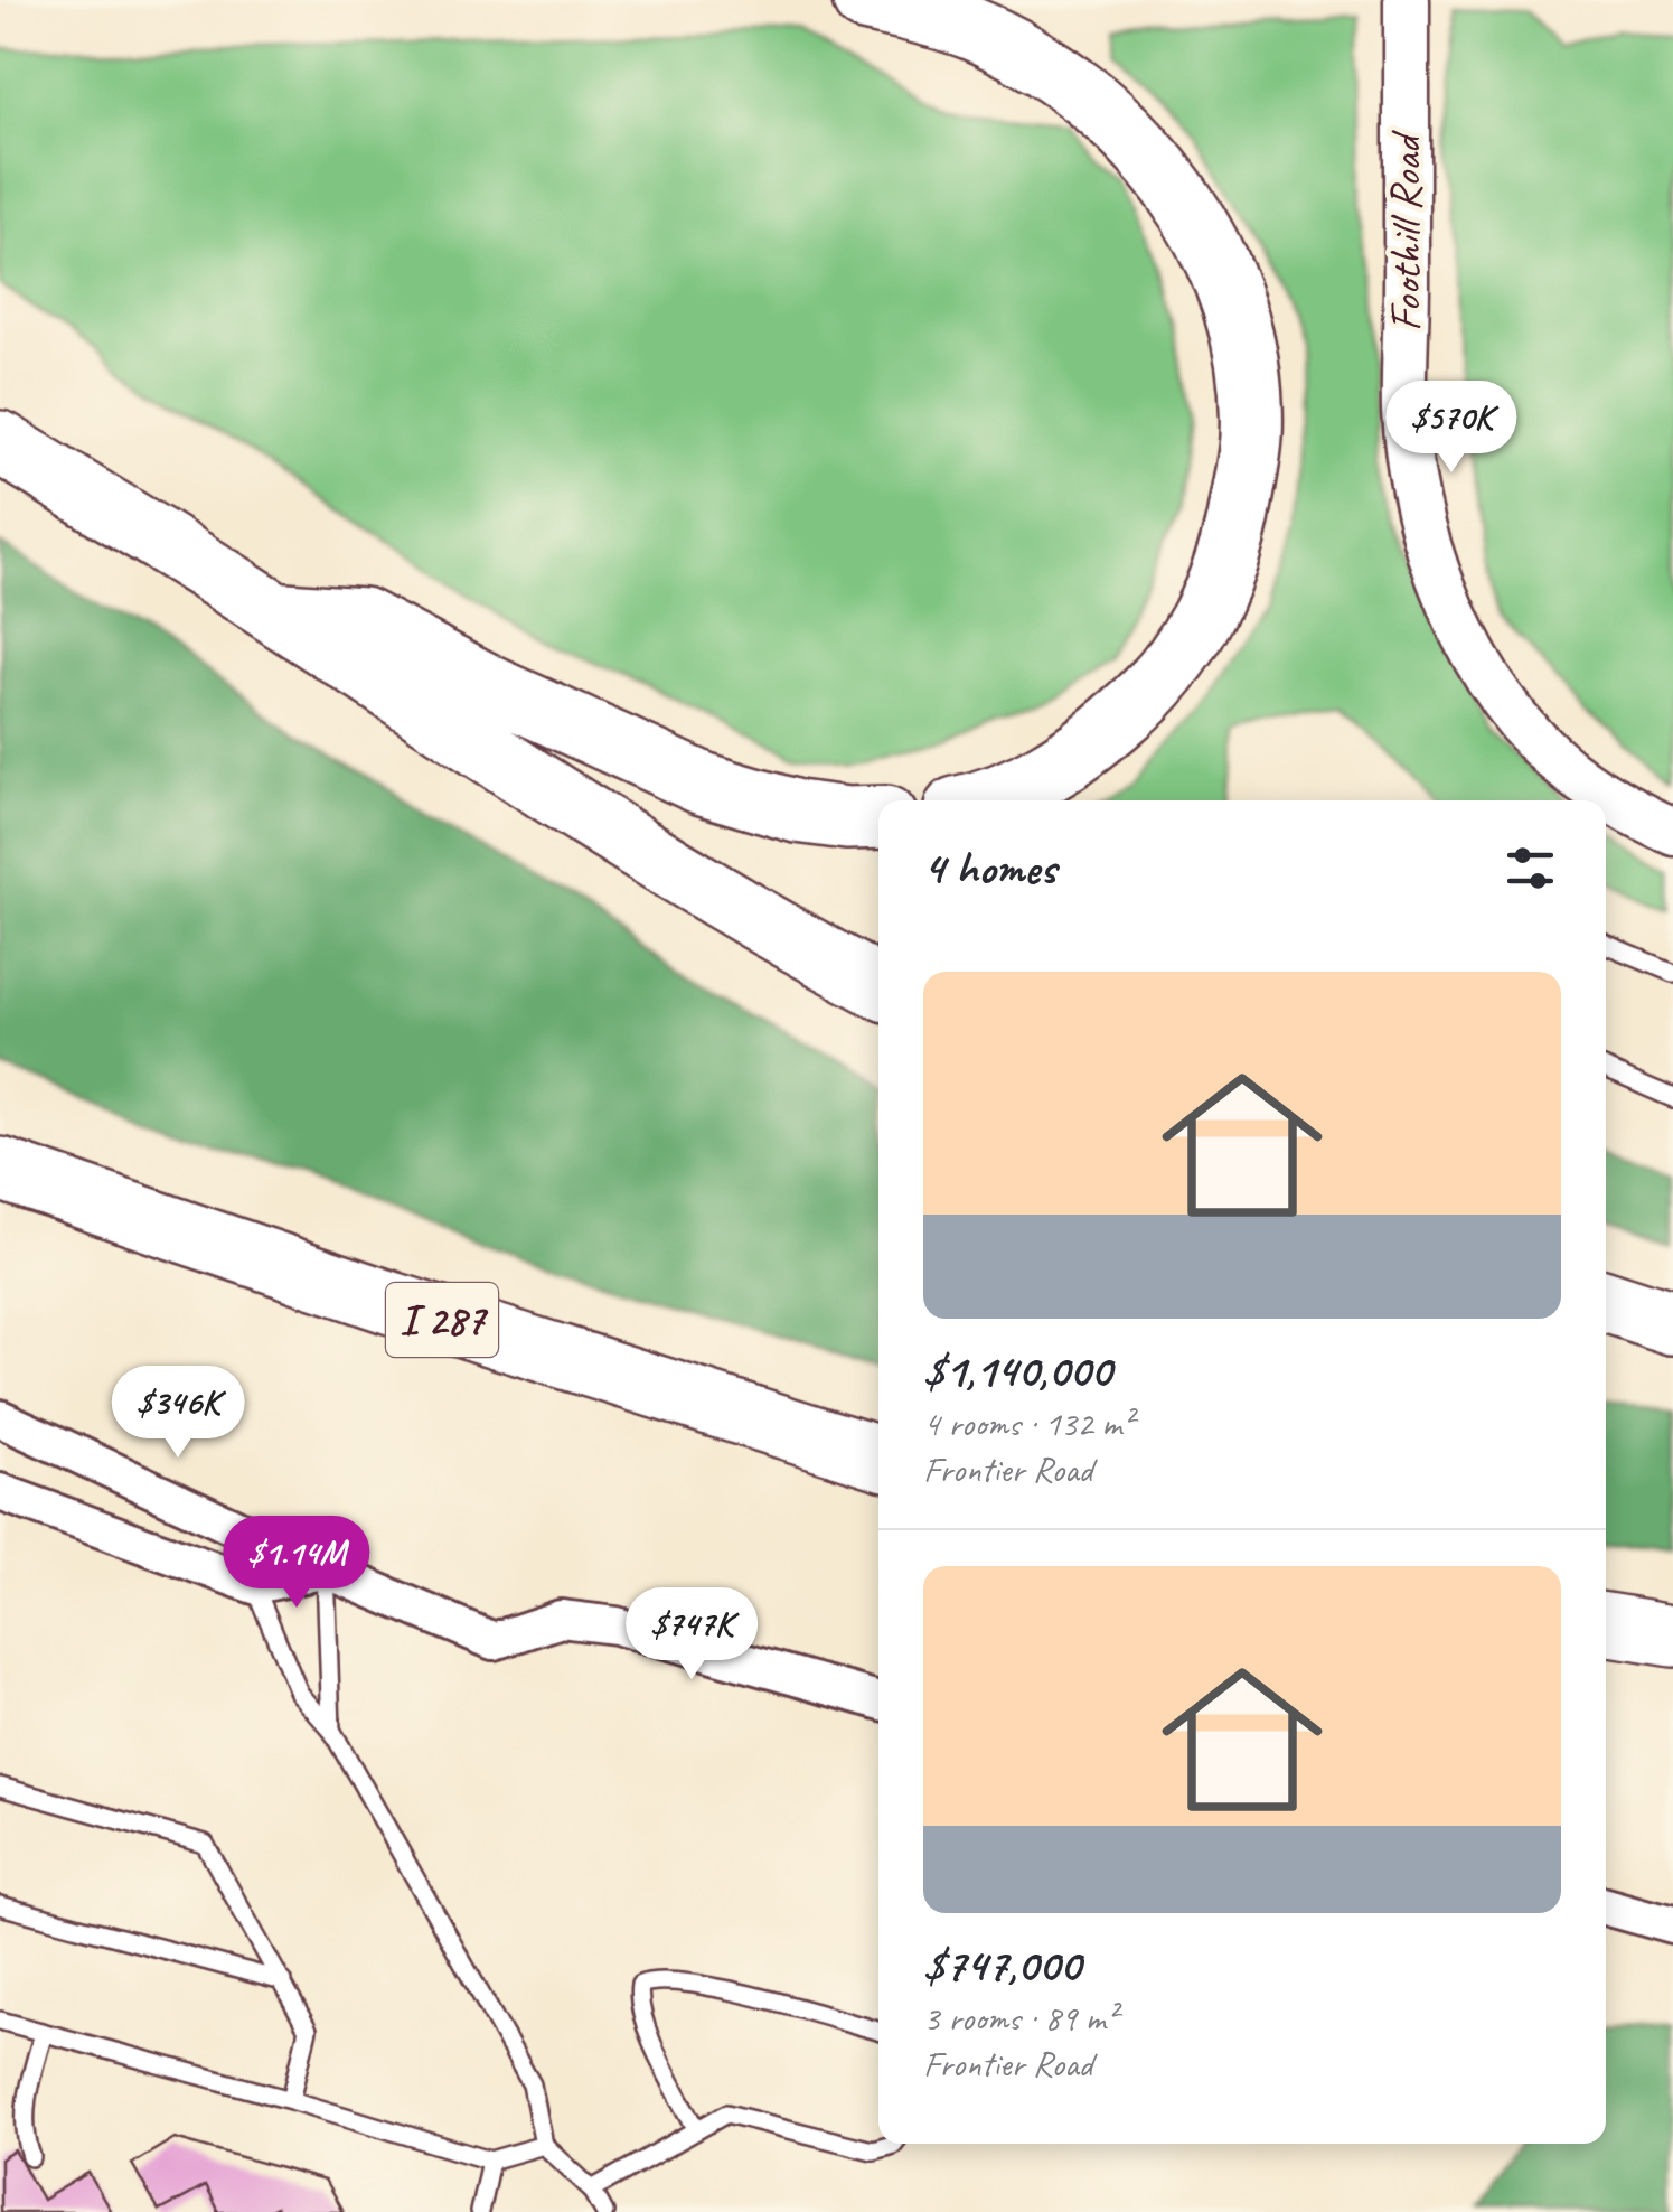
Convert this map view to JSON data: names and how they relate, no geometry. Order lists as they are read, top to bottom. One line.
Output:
{"streets":{"highway":["I 287"],"street":["Foothill Road"]},"page":{"price":["$570K","$346K","$1.14M","$747K"],"heading":"4 homes","list":[{"name":"$1,140,000","note":"4 rooms · 132 m² · Frontier Road"},{"name":"$747,000","note":"3 rooms · 89 m² · Frontier Road"}]}}
